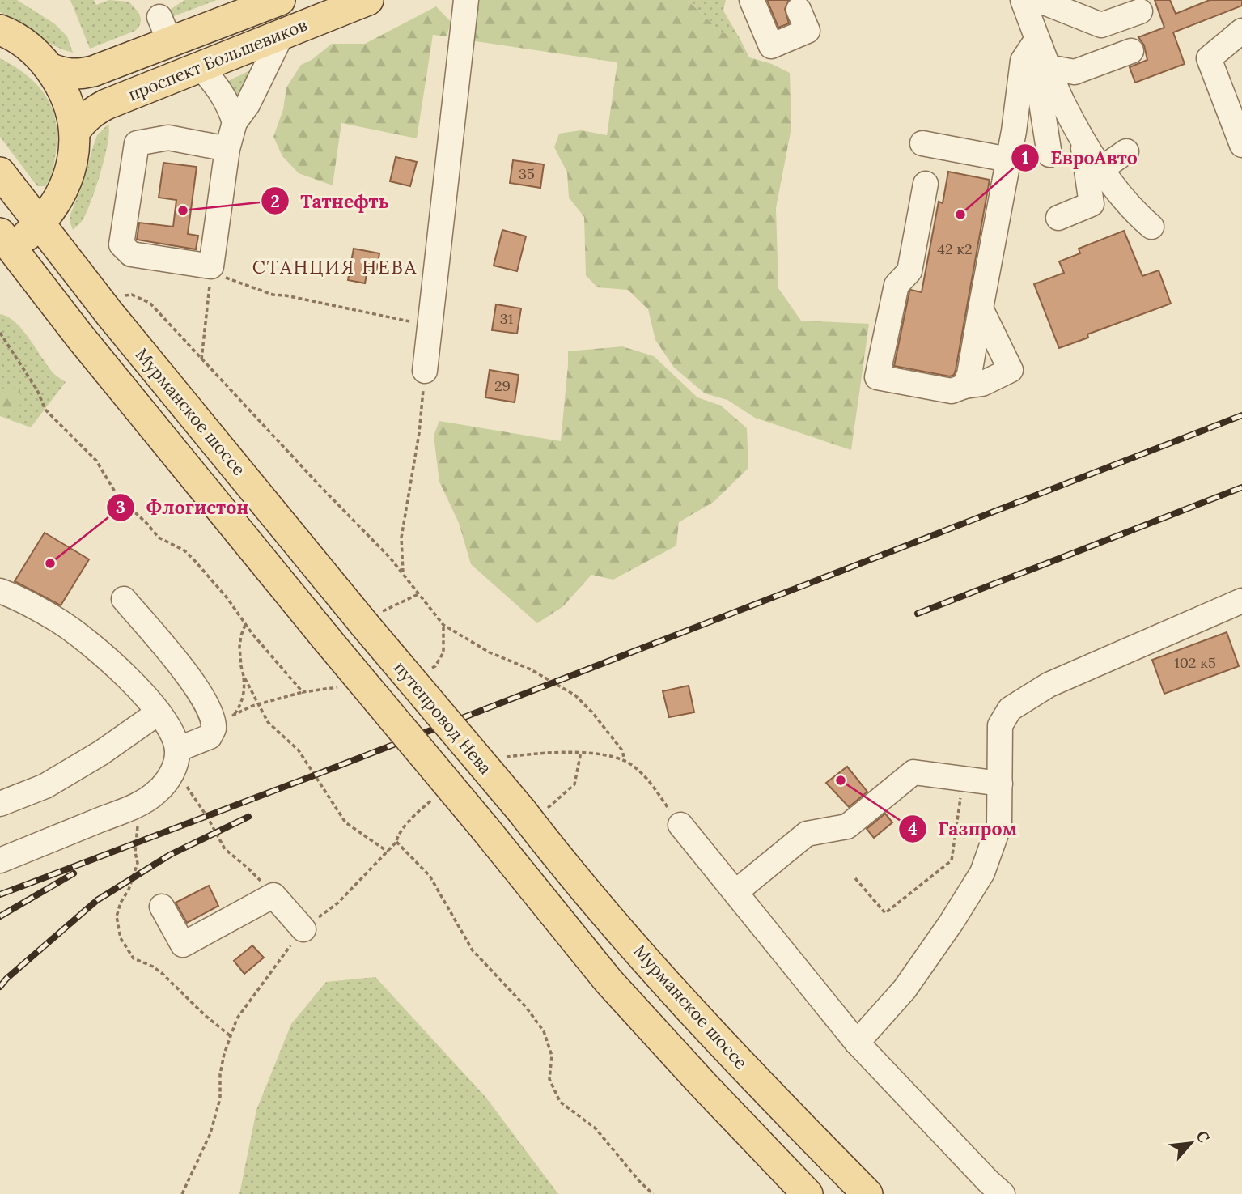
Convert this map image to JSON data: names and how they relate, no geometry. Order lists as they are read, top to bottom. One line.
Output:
{"streets":{"main road":["проспект Большевиков","Мурманское шоссе","путепровод Нева"]},"crossings":[["Мурманское шоссе","путепровод Нева"]],"districts":["СТАНЦИЯ НЕВА"],"places":["Татнефть","ЕвроАвто","Флогистон","Газпром"],"house_numbers":["35","42 к2","31","29","102 к5"],"north":"top right"}
